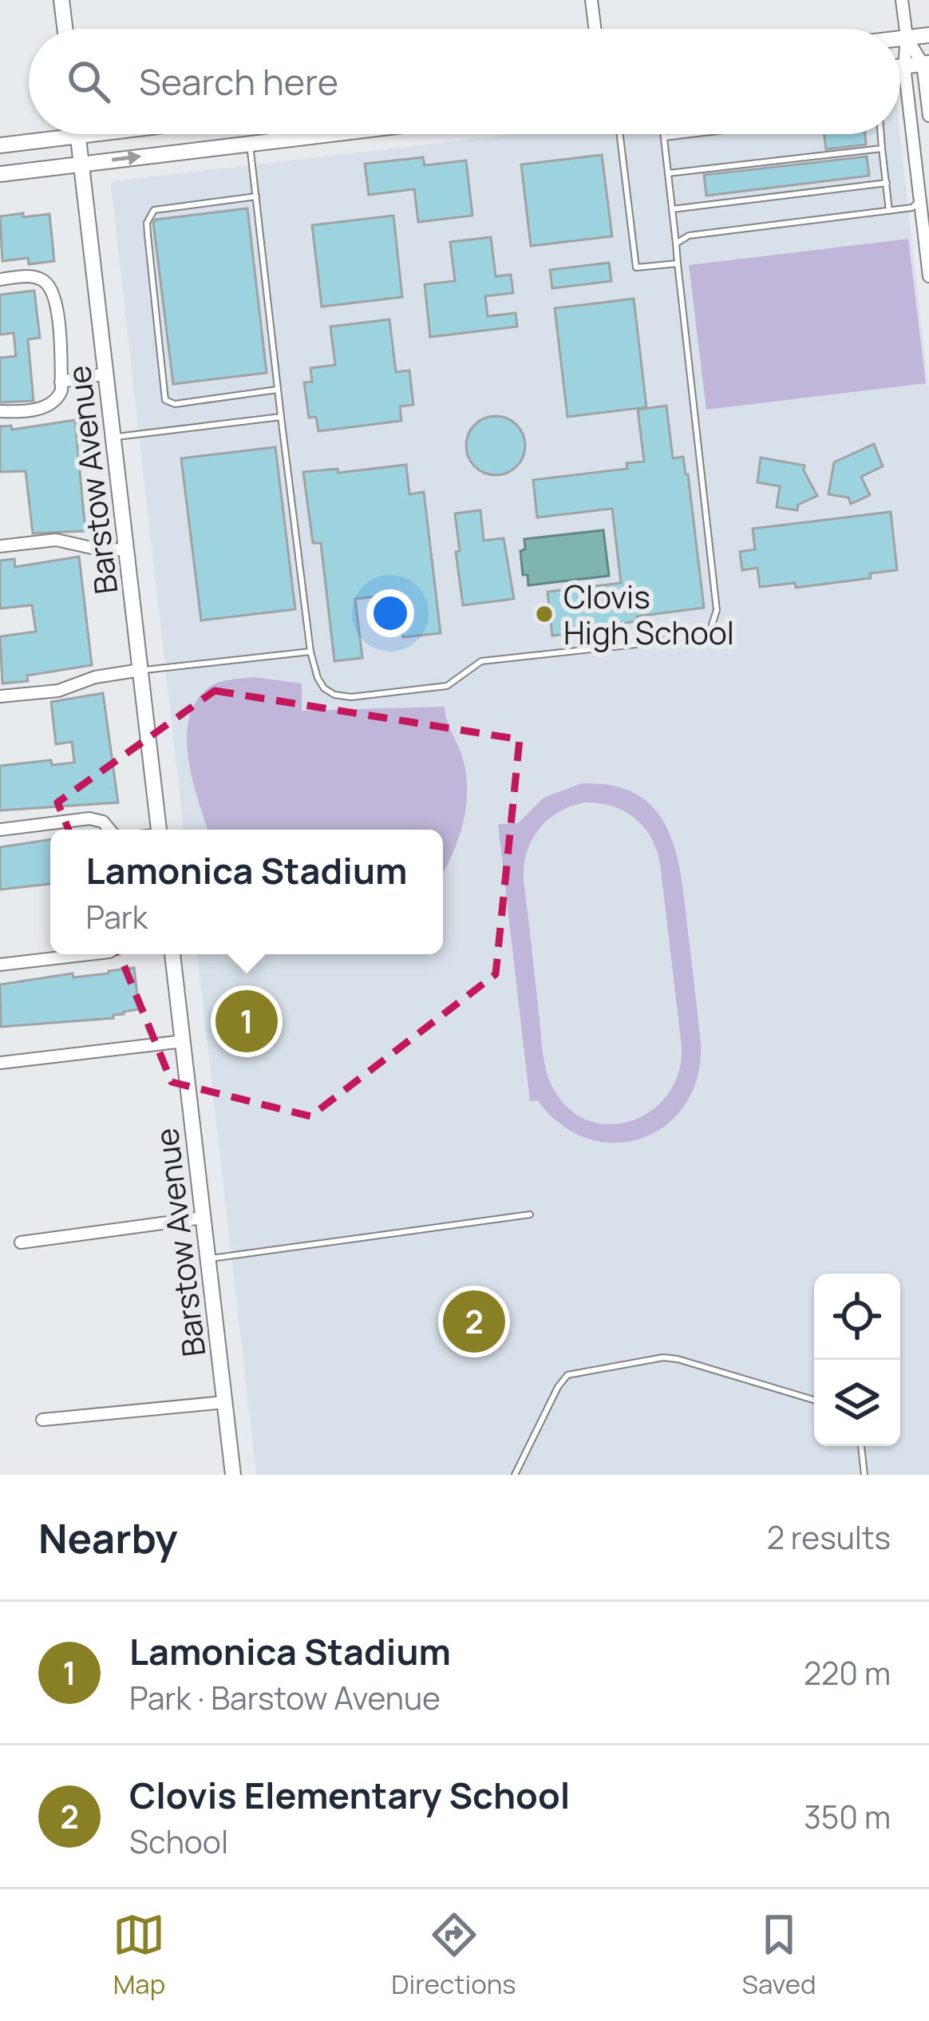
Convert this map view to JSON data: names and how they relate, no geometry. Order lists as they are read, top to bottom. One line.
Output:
{"streets":{"street":["Barstow Avenue"]},"places":["Clovis High School"],"page":{"search":"Search here","popup":["Lamonica Stadium","Park"],"pins":["1","2"],"heading":["Nearby","2 results"],"list":[{"mark":"1","name":"Lamonica Stadium","note":"Park · Barstow Avenue","value":"220 m"},{"mark":"2","name":"Clovis Elementary School","note":"School","value":"350 m"}],"nav":["Map","Directions","Saved"]}}
